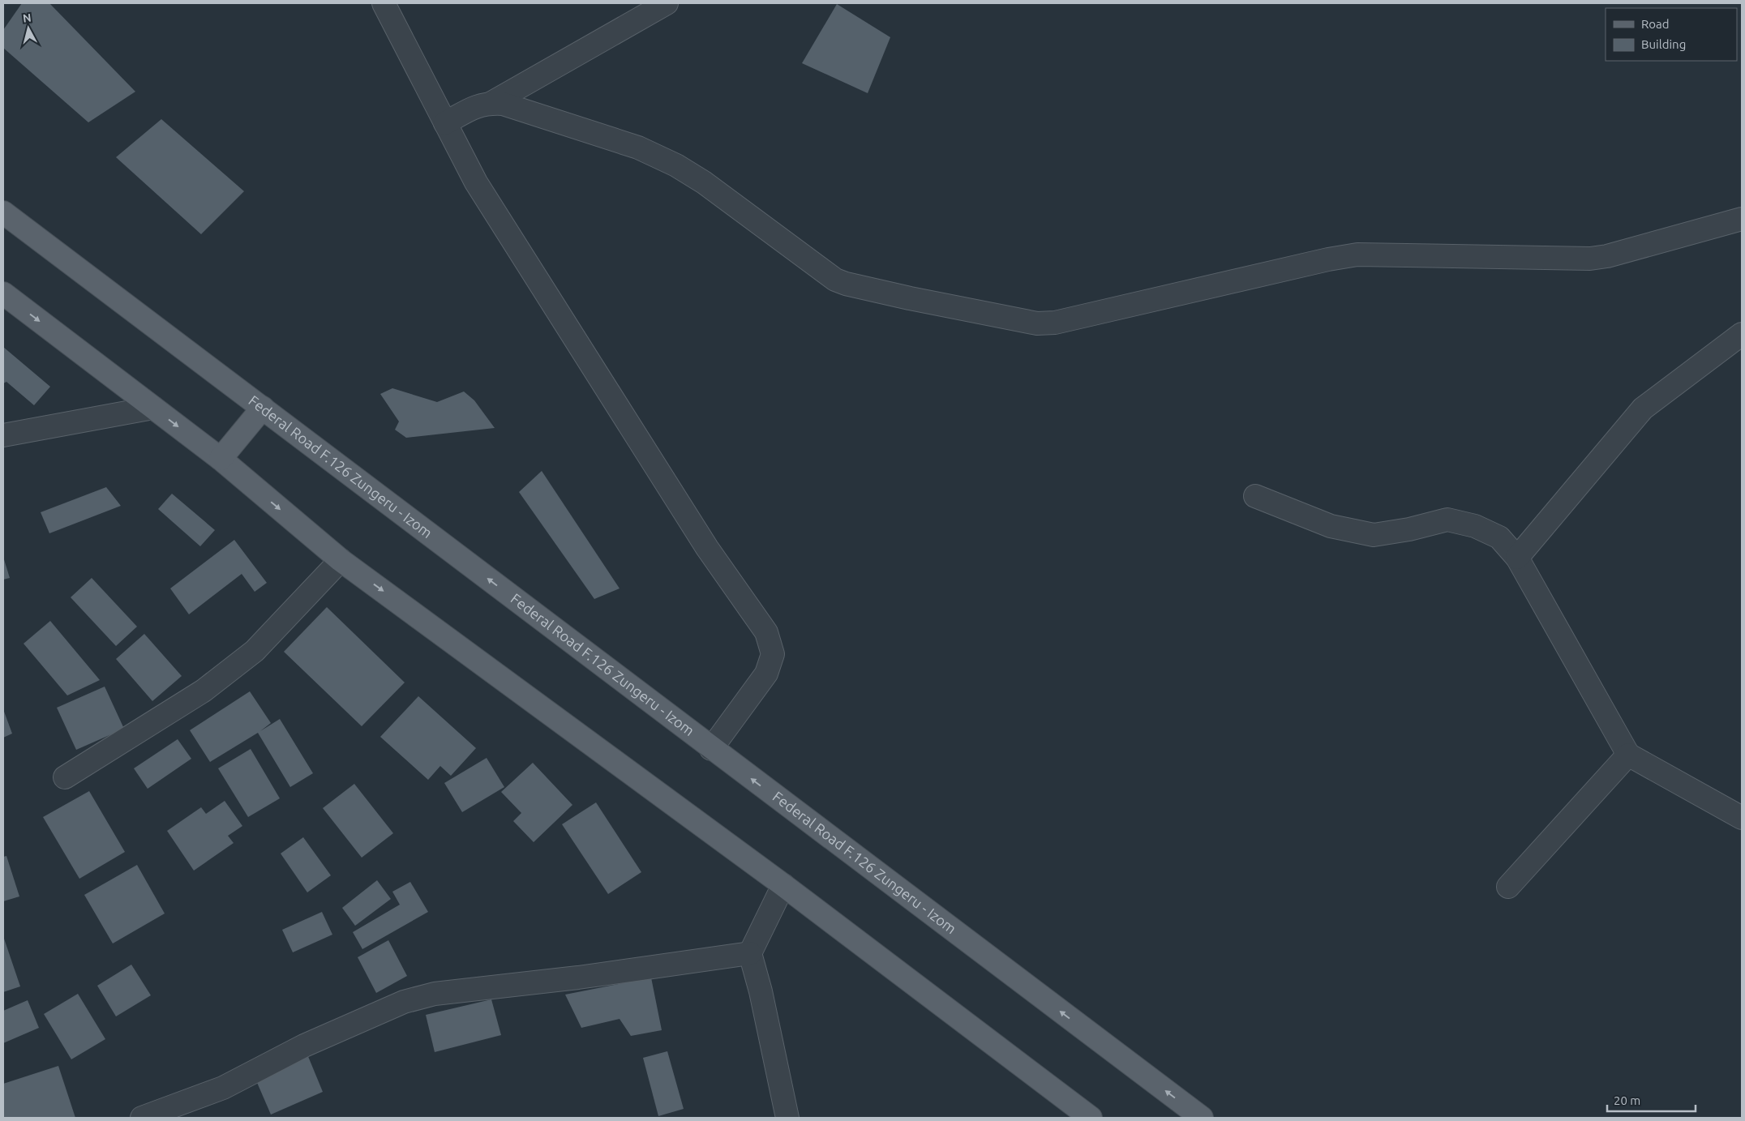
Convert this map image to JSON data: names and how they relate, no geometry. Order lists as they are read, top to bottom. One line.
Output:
{"streets":{"main road":["Federal Road F.126 Zungeru - Izom"]},"legend":["Road","Building"],"scale_bar":"20 m","north":"top"}
